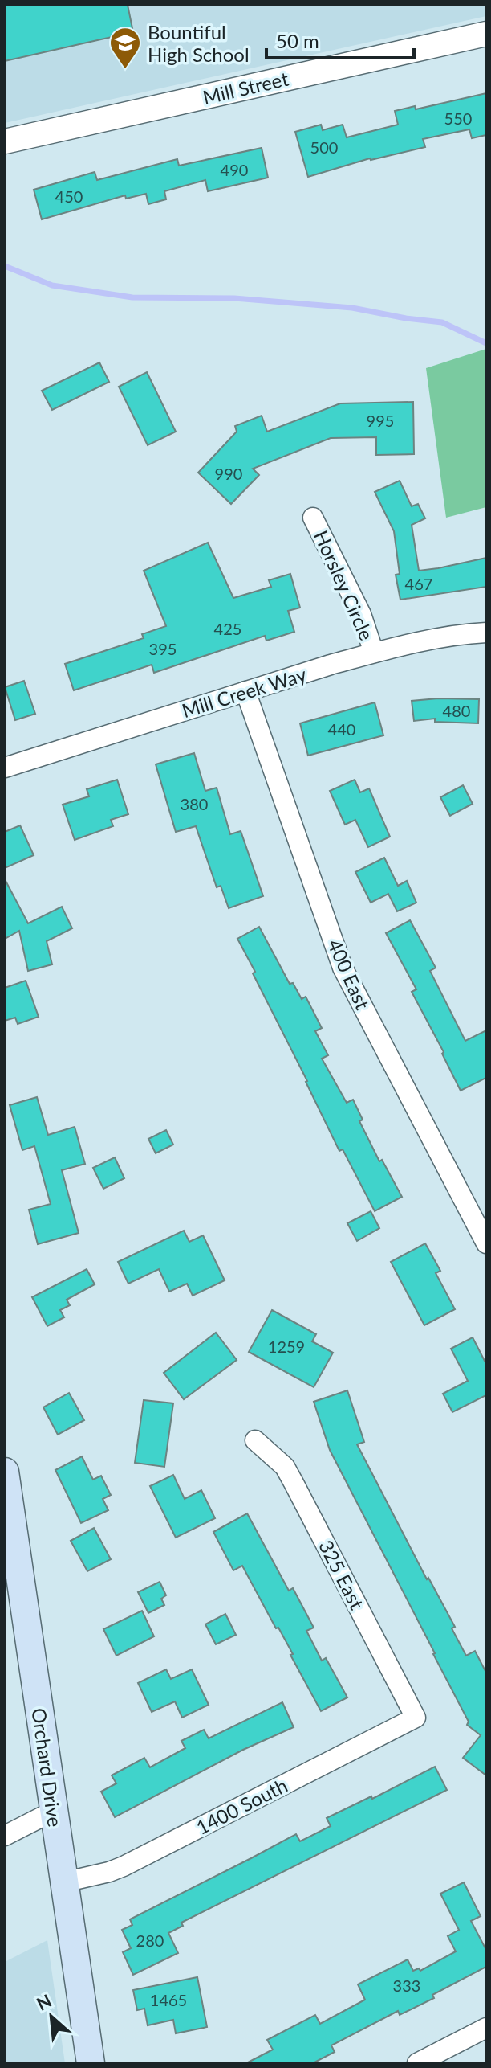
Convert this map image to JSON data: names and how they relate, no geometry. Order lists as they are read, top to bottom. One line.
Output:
{"streets":{"main road":["Orchard Drive"],"street":["Mill Street","Horsley Circle","Mill Creek Way","400 East","325 East","1400 South"]},"crossings":[["Horsley Circle","Mill Creek Way"],["Mill Creek Way","400 East"],["325 East","1400 South"],["Orchard Drive","1400 South"]],"places":{"school or university":["Bountiful High School"]},"house_numbers":["550","500","490","450","995","990","467","425","395","480","440","380","1259","280","333","1465"],"scale_bar":"50 m","north":"top left"}
